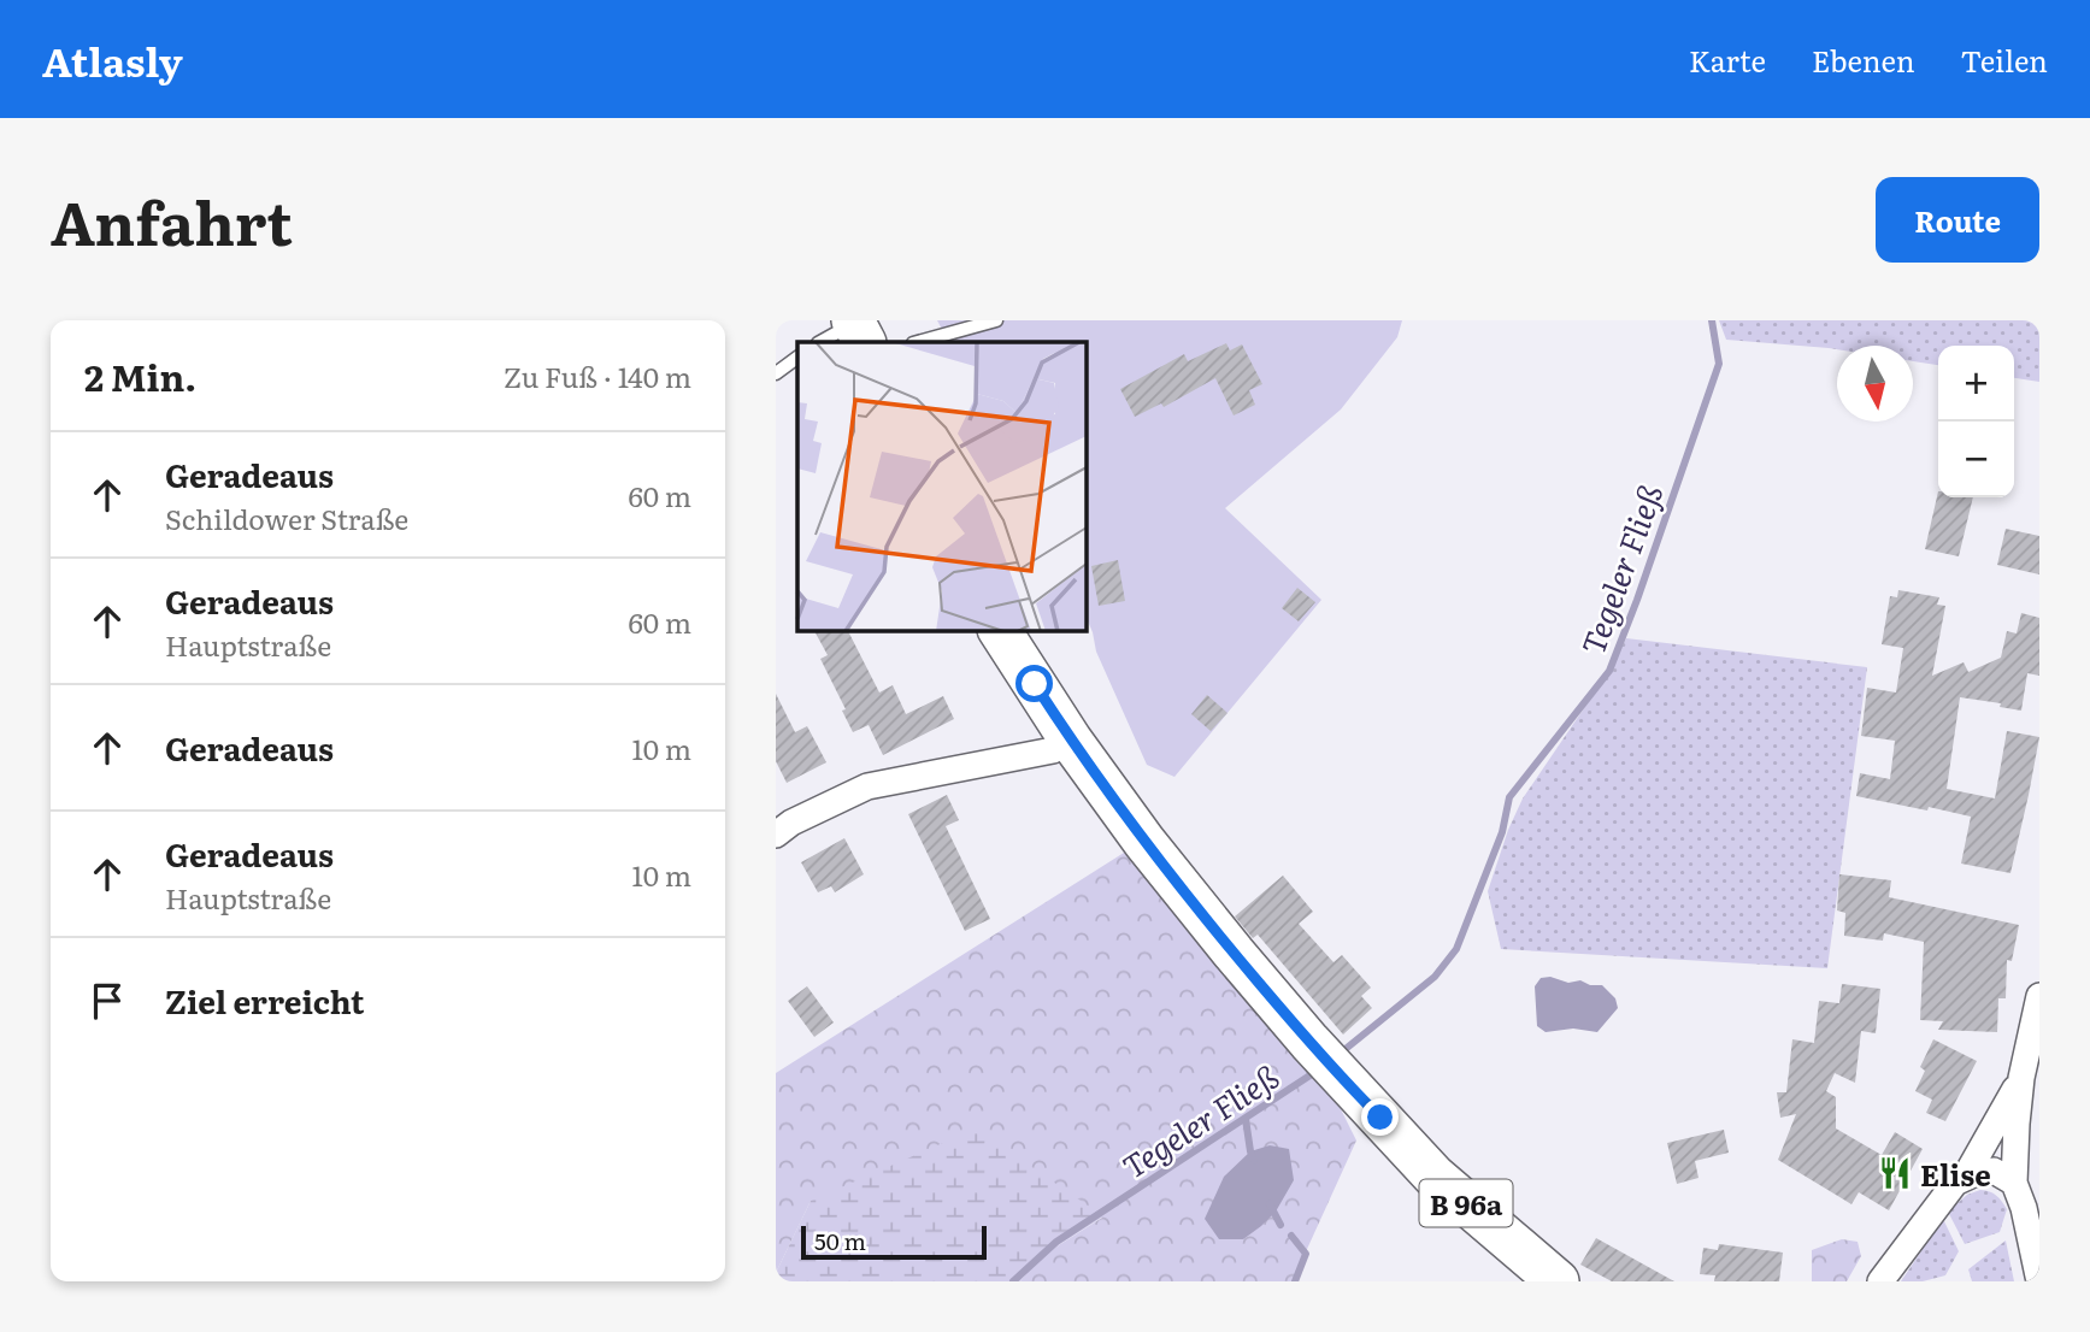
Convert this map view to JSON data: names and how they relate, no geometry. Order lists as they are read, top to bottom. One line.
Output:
{"streets":{"main road":["B 96a"]},"water":["Tegeler Fließ"],"places":{"restaurant":["Elise"]},"scale_bar":"50 m","north":"bottom","page":{"header":"Atlasly","nav":["Karte","Ebenen","Teilen"],"title":"Anfahrt","buttons":"Route","heading":["2 Min.","Zu Fuß · 140 m"],"map_buttons":["+","−"],"list":[["Geradeaus","Schildower Straße","60 m"],["Geradeaus","Hauptstraße","60 m"],["Geradeaus","10 m"],["Geradeaus","Hauptstraße","10 m"],"Ziel erreicht"],"scale":"50 m"}}
